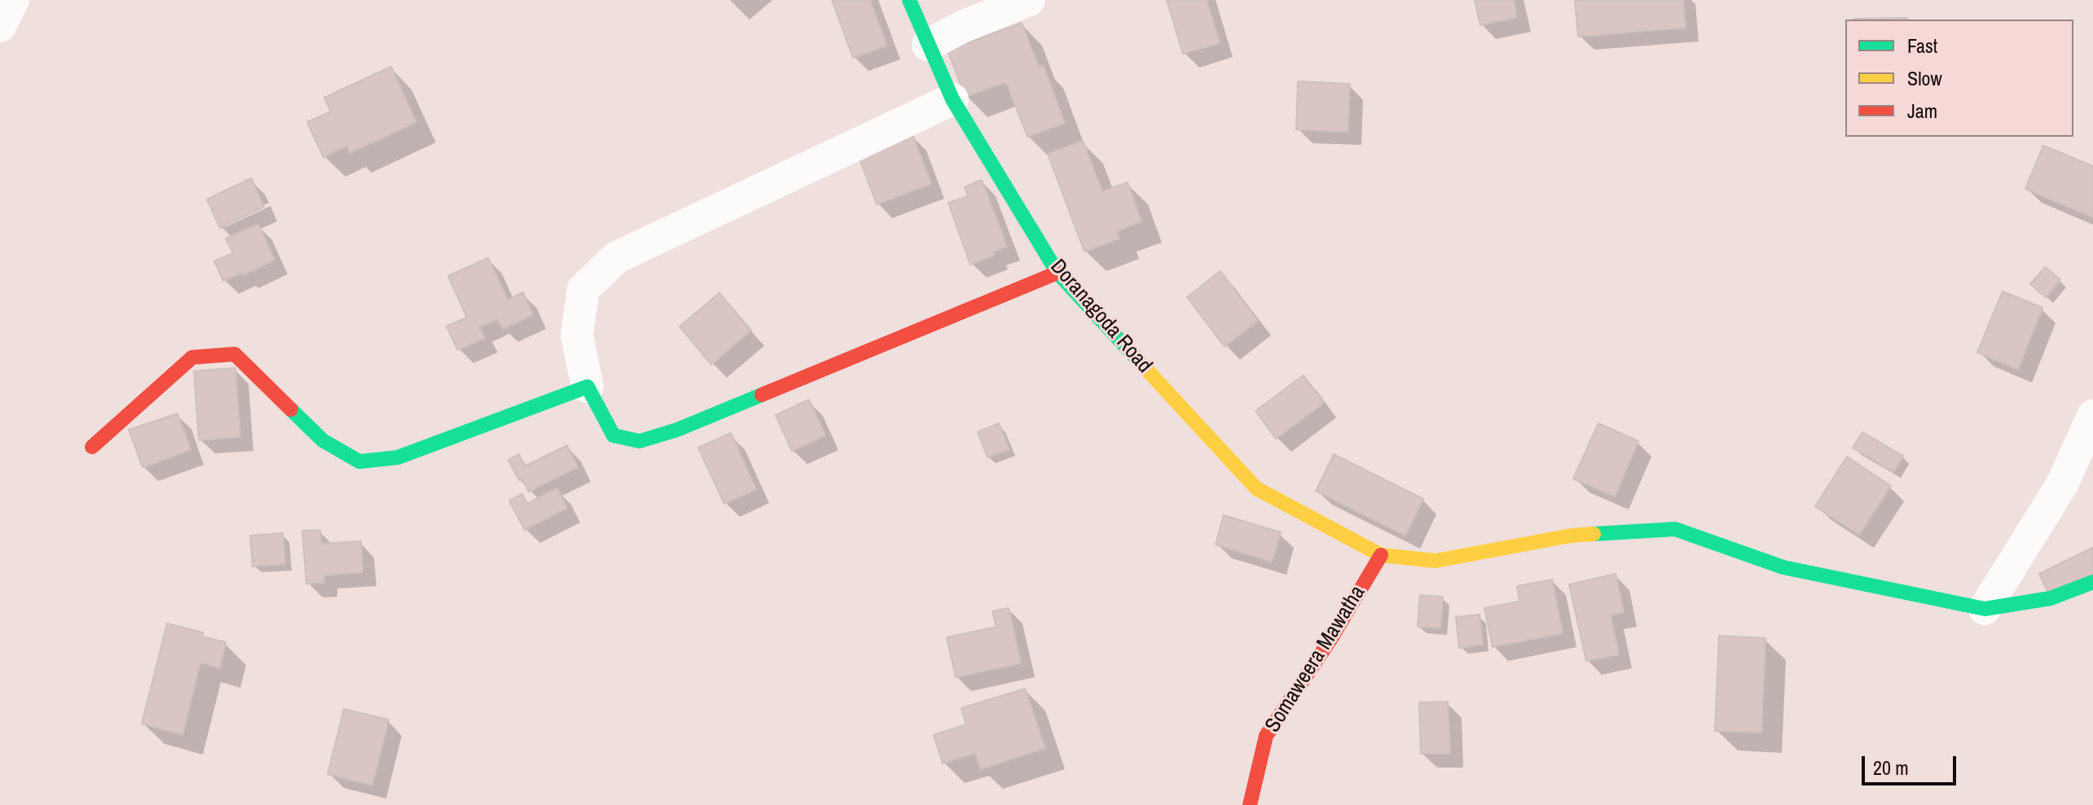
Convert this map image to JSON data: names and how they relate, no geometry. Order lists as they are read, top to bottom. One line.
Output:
{"streets":{"street":["Doranagoda Road","Somaweera Mawatha"]},"crossings":[["Doranagoda Road","Somaweera Mawatha"]],"legend":["Fast","Slow","Jam"],"scale_bar":"20 m"}
